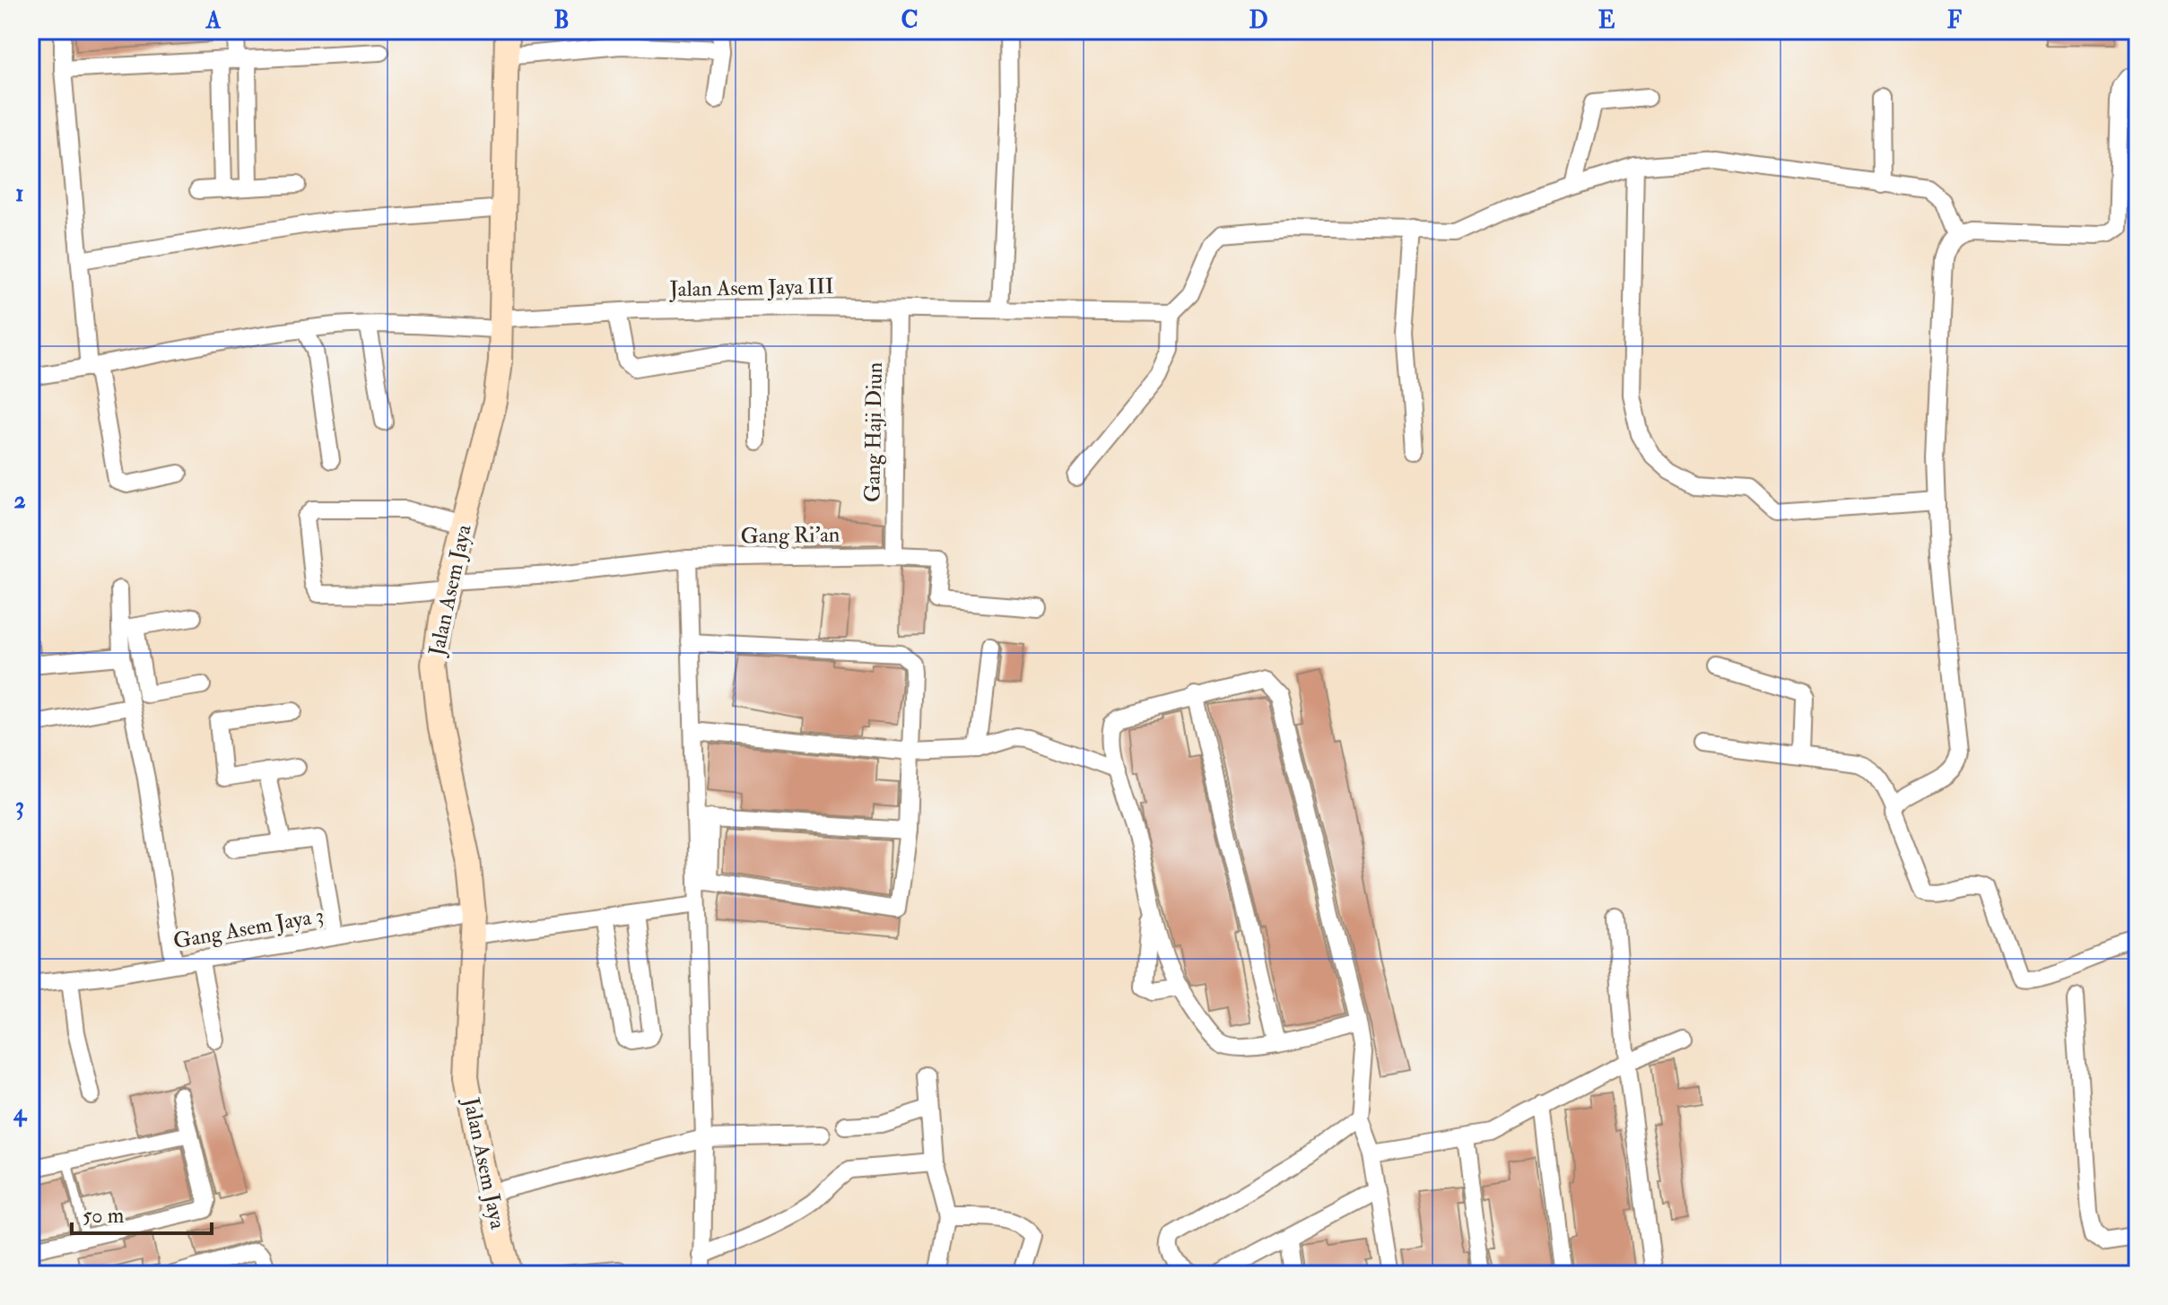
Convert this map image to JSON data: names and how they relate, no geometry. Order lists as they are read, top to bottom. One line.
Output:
{"streets":{"main road":["Jalan Asem Jaya"],"street":["Jalan Asem Jaya III","Gang Haji Diun","Gang Ri'an","Gang Asem Jaya 3"]},"crossings":[["Jalan Asem Jaya III","Gang Haji Diun"],["Jalan Asem Jaya III","Jalan Asem Jaya"],["Gang Haji Diun","Gang Ri'an"],["Gang Ri'an","Jalan Asem Jaya"],["Jalan Asem Jaya","Gang Asem Jaya 3"]],"scale_bar":"50 m","grid":{"columns":["A","B","C","D","E","F"],"rows":["1","2","3","4"]}}
